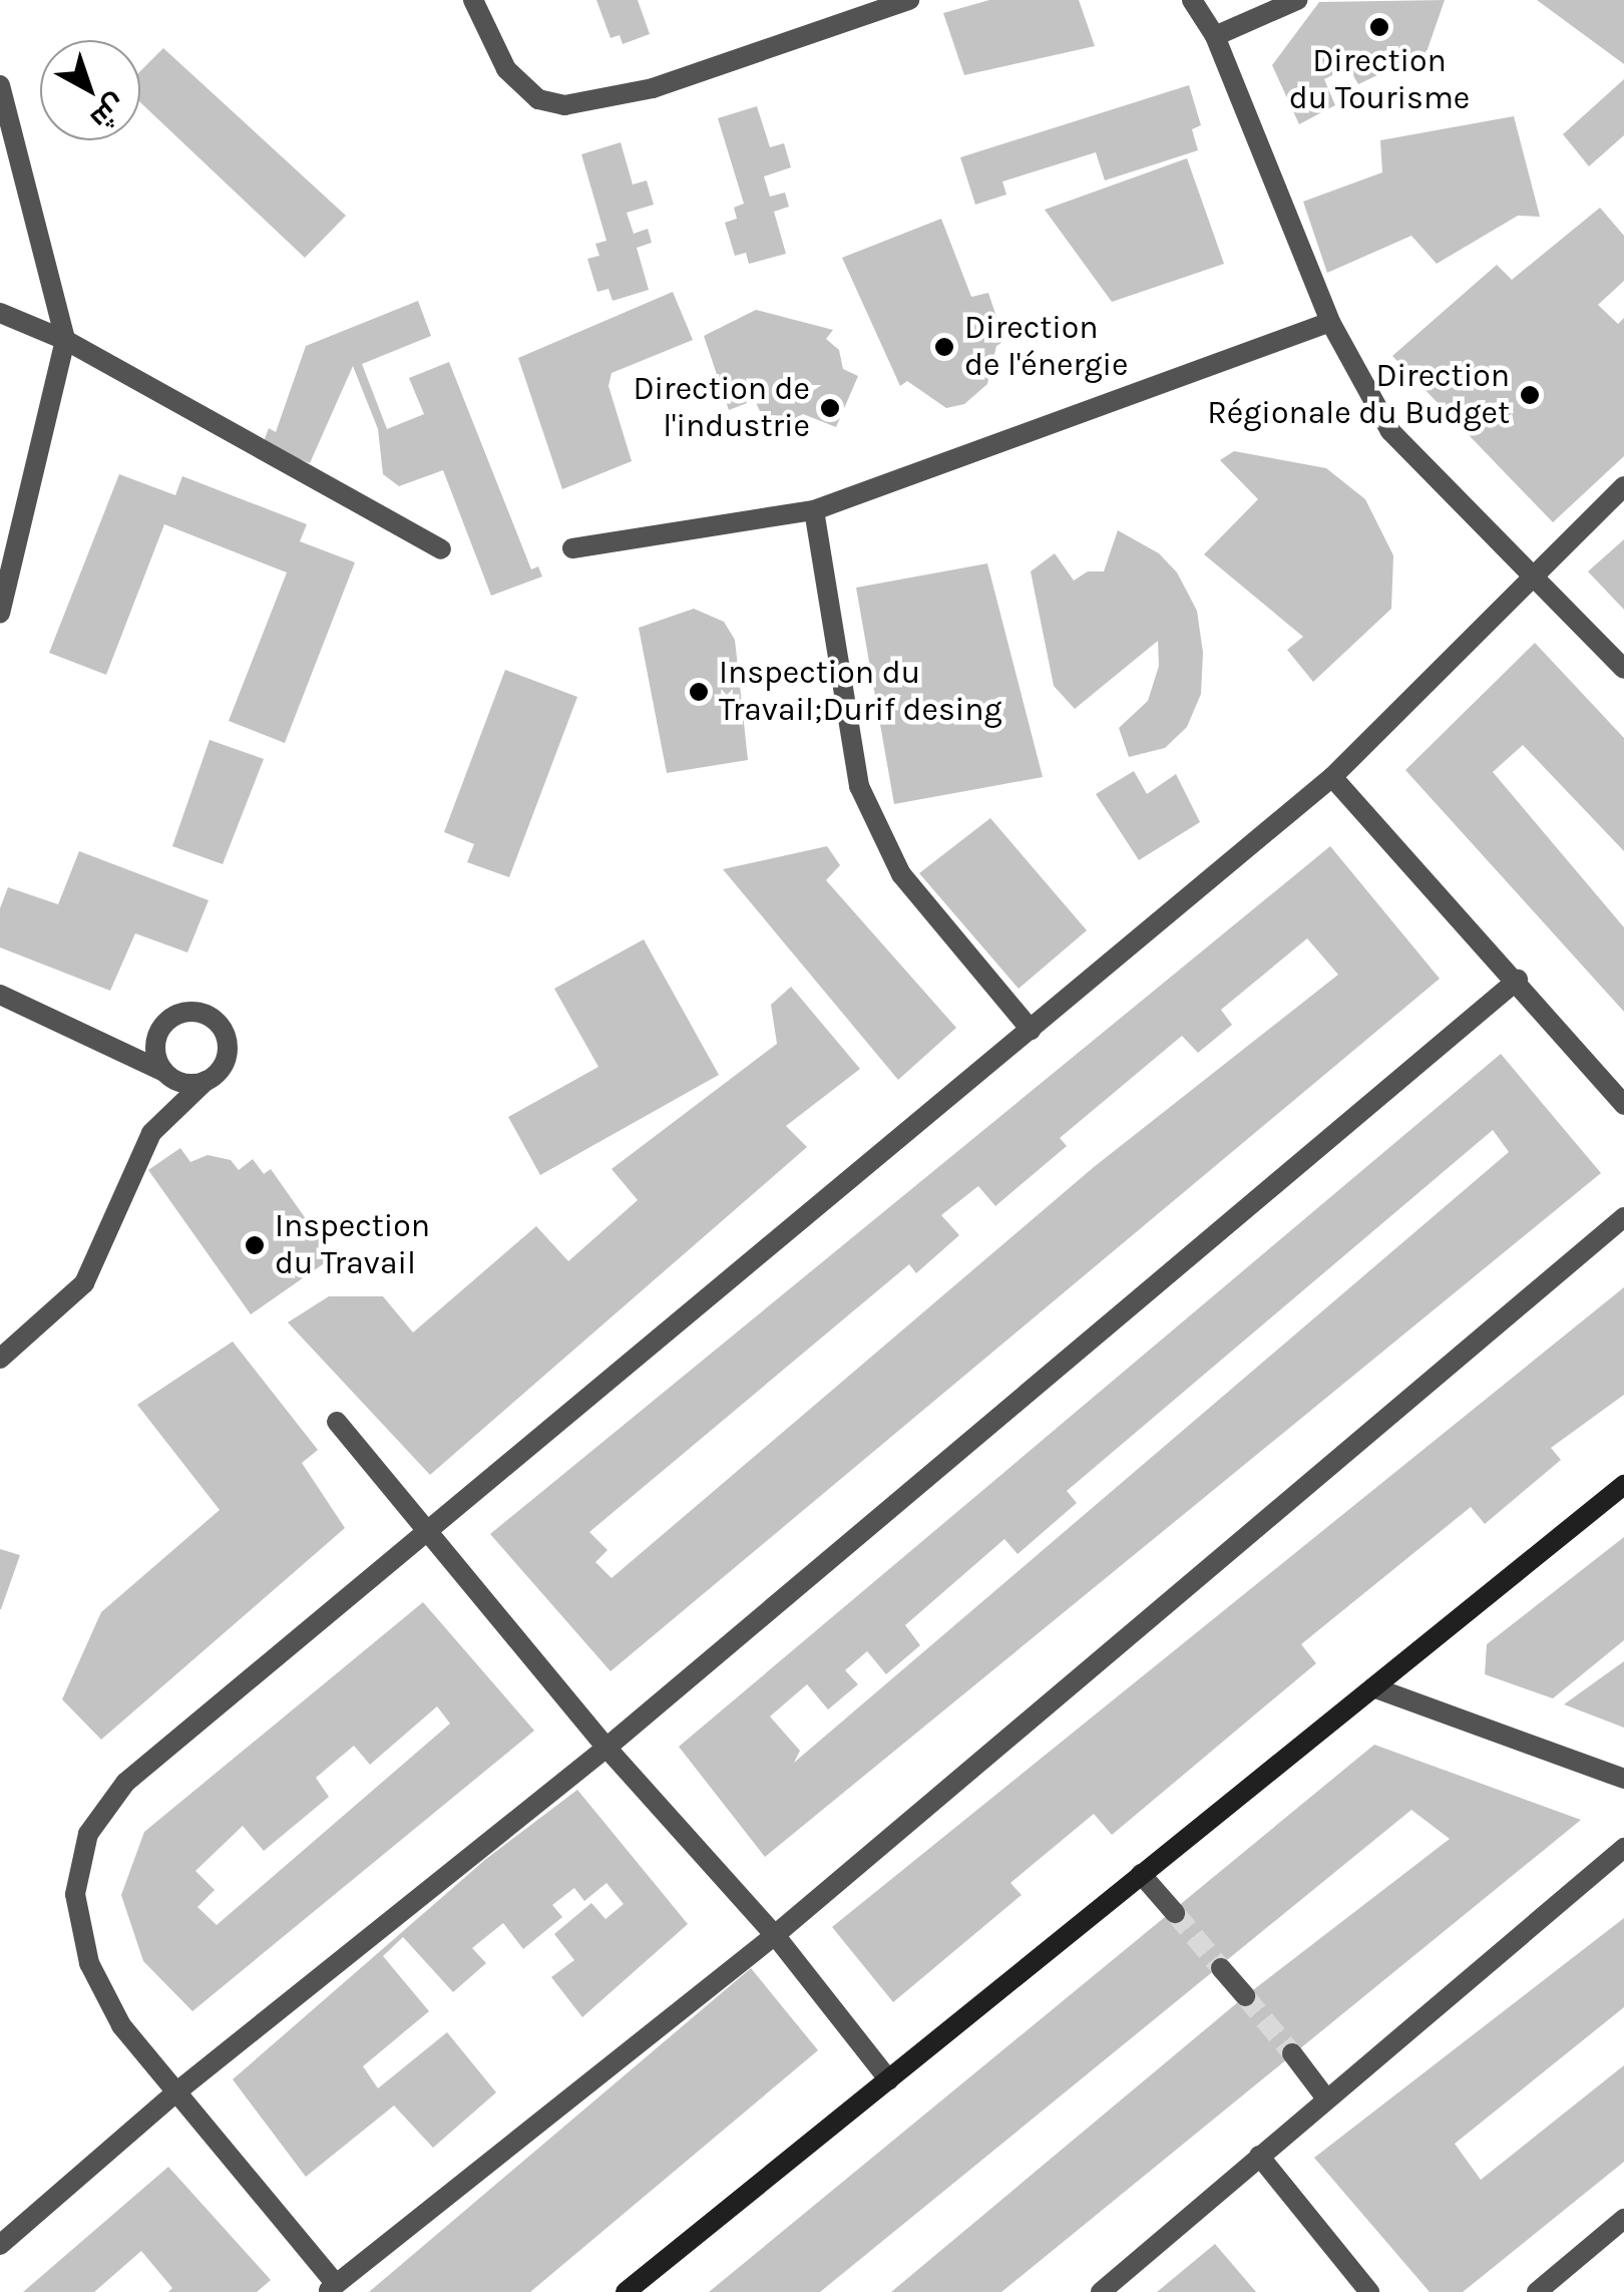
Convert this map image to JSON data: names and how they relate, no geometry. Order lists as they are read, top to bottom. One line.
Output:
{"places":["Direction du Tourisme","Direction de l'énergie","Direction Régionale du Budget","Direction de l'industrie","Inspection du Travail;Durif desing","Inspection du Travail"],"north":"bottom right"}
